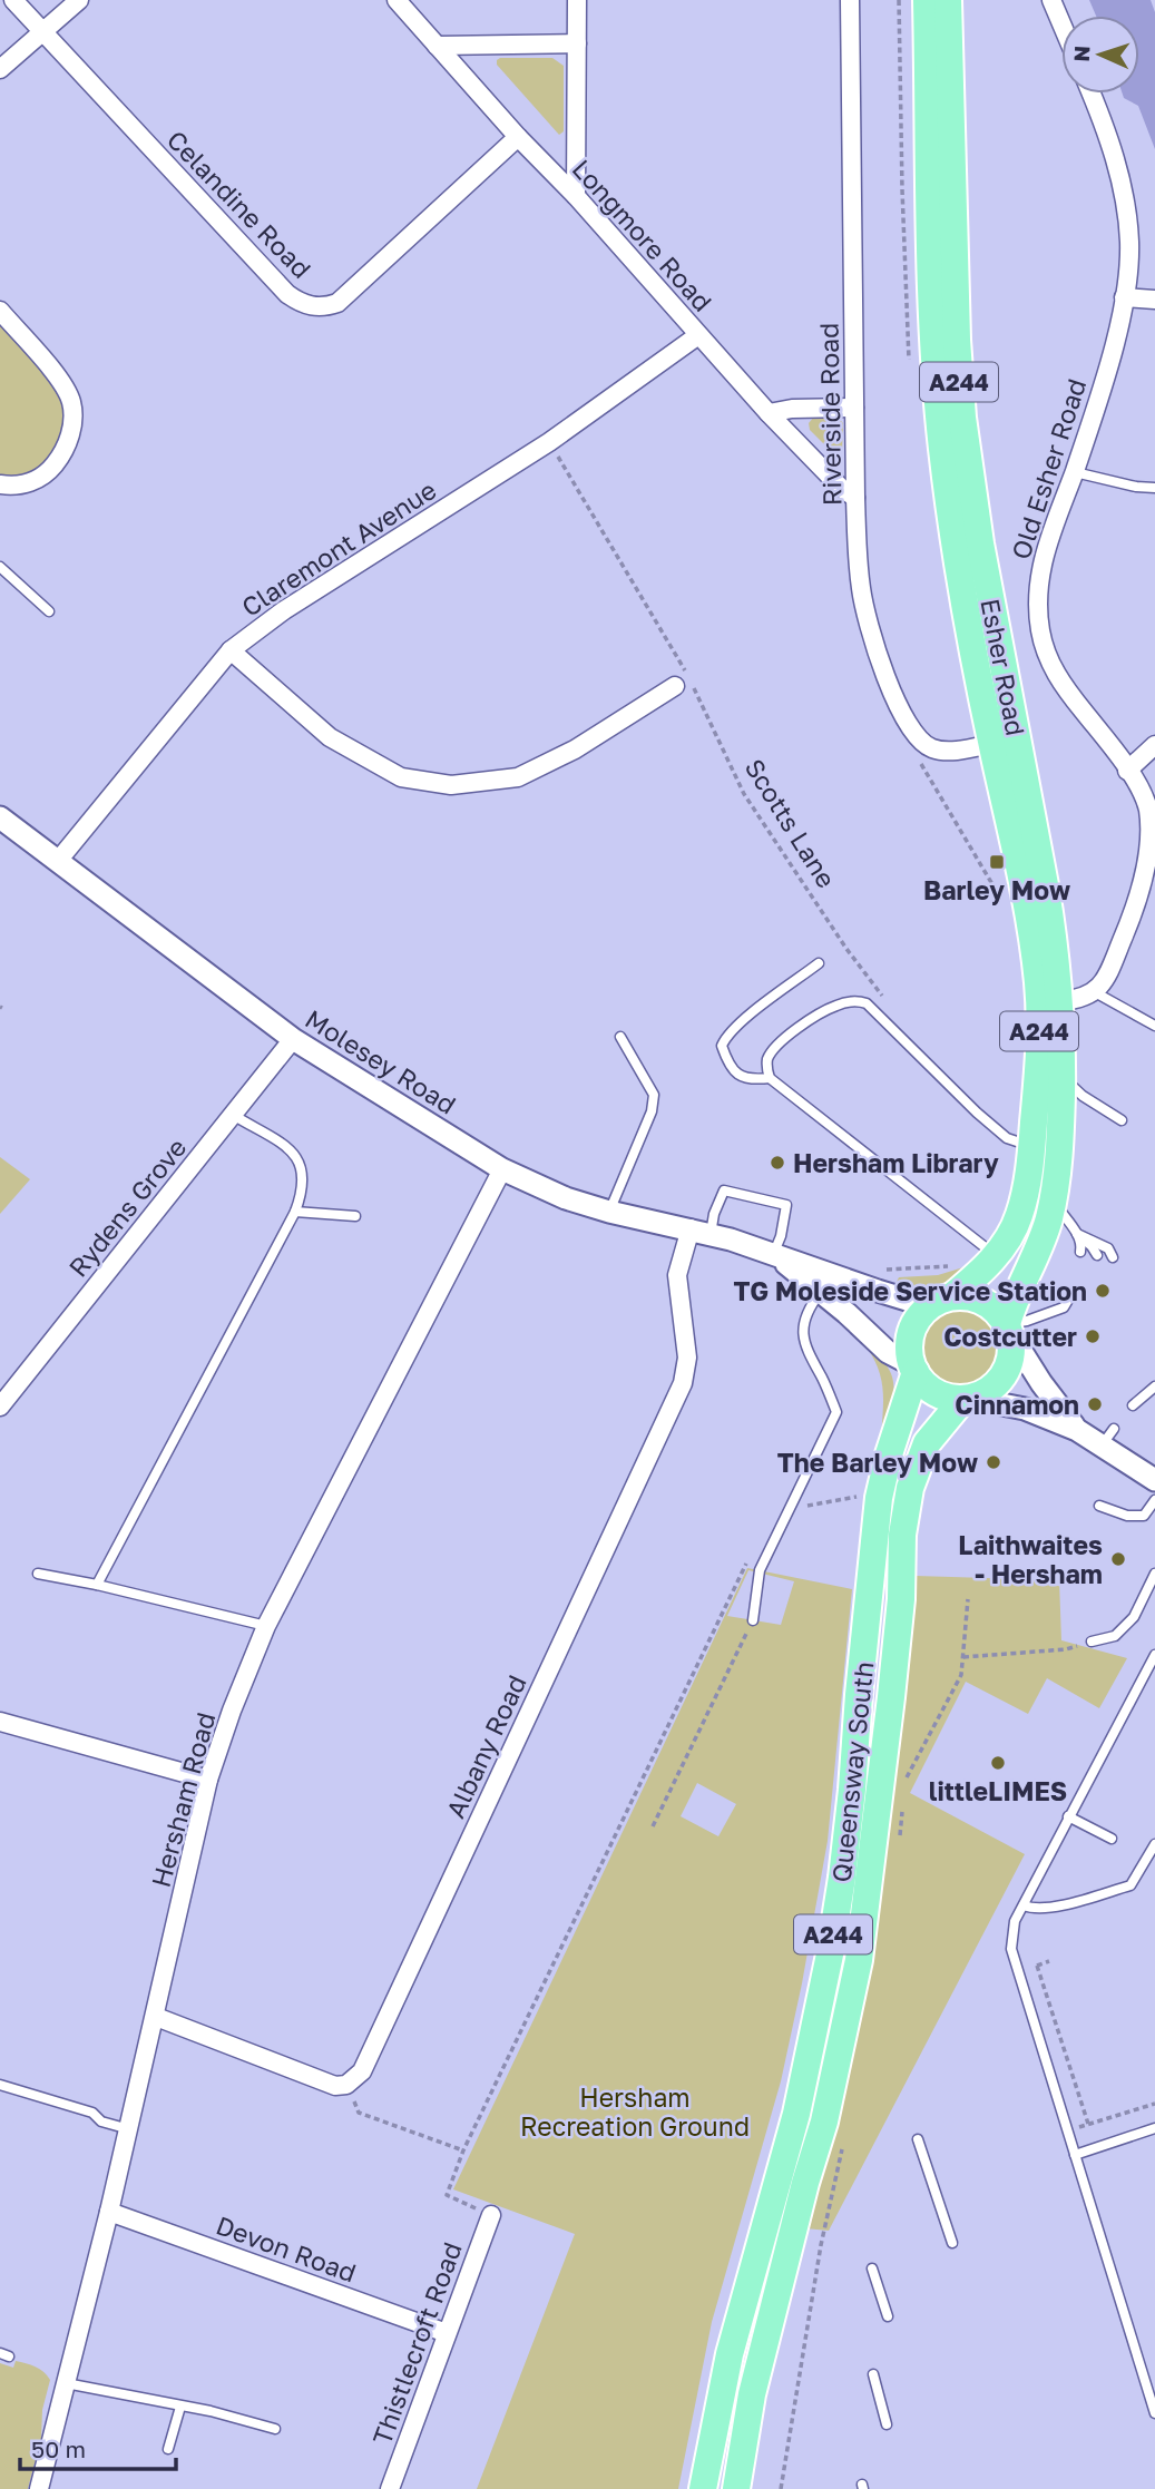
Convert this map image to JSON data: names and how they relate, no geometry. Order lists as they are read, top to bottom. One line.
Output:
{"streets":{"main road":["A244","Esher Road","Queensway South"],"street":["Celandine Road","Longmore Road","Riverside Road","Old Esher Road","Claremont Avenue","Molesey Road","Rydens Grove","Albany Road","Hersham Road","Devon Road","Thistlecroft Road"],"path":["Scotts Lane"]},"crossings":[["Celandine Road","Longmore Road"],["Longmore Road","Riverside Road"],["Longmore Road","Claremont Avenue"],["Claremont Avenue","Scotts Lane"],["Claremont Avenue","Molesey Road"],["Esher Road","Molesey Road"],["Esher Road","Queensway South"],["Molesey Road","Rydens Grove"],["Molesey Road","Albany Road"],["Molesey Road","Queensway South"],["Molesey Road","Hersham Road"],["Hersham Road","Devon Road"],["Devon Road","Thistlecroft Road"]],"parks":["Hersham Recreation Ground"],"places":{"transit":["Barley Mow"],"other":["Hersham Library","TG Moleside Service Station","Costcutter","Cinnamon","The Barley Mow","Laithwaites - Hersham","littleLIMES"]},"scale_bar":"50 m","north":"left"}
